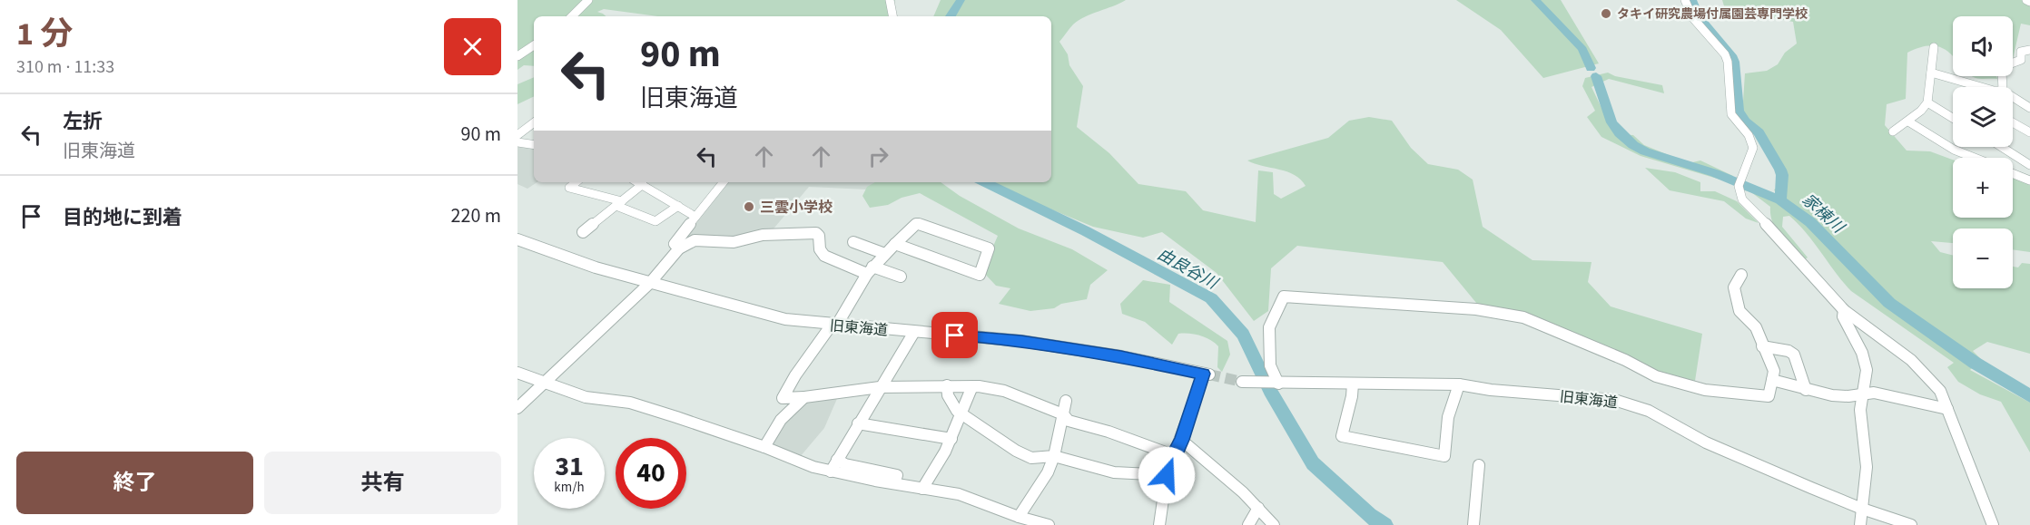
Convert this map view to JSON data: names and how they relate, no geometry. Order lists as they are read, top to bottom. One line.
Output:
{"streets":{"street":["旧東海道"]},"water":["家棟川","由良谷川"],"places":["タキイ研究農場付属園芸専門学校","三雲小学校"],"page":{"heading":["1 分","310 m · 11:33"],"map_buttons":["+","−"],"turn":["90 m","旧東海道"],"list":[{"name":"左折","note":"旧東海道","value":"90 m"},{"name":"目的地に到着","value":"220 m"}],"speed":"31 km/h","limit":"40","buttons":["終了","共有"]}}
